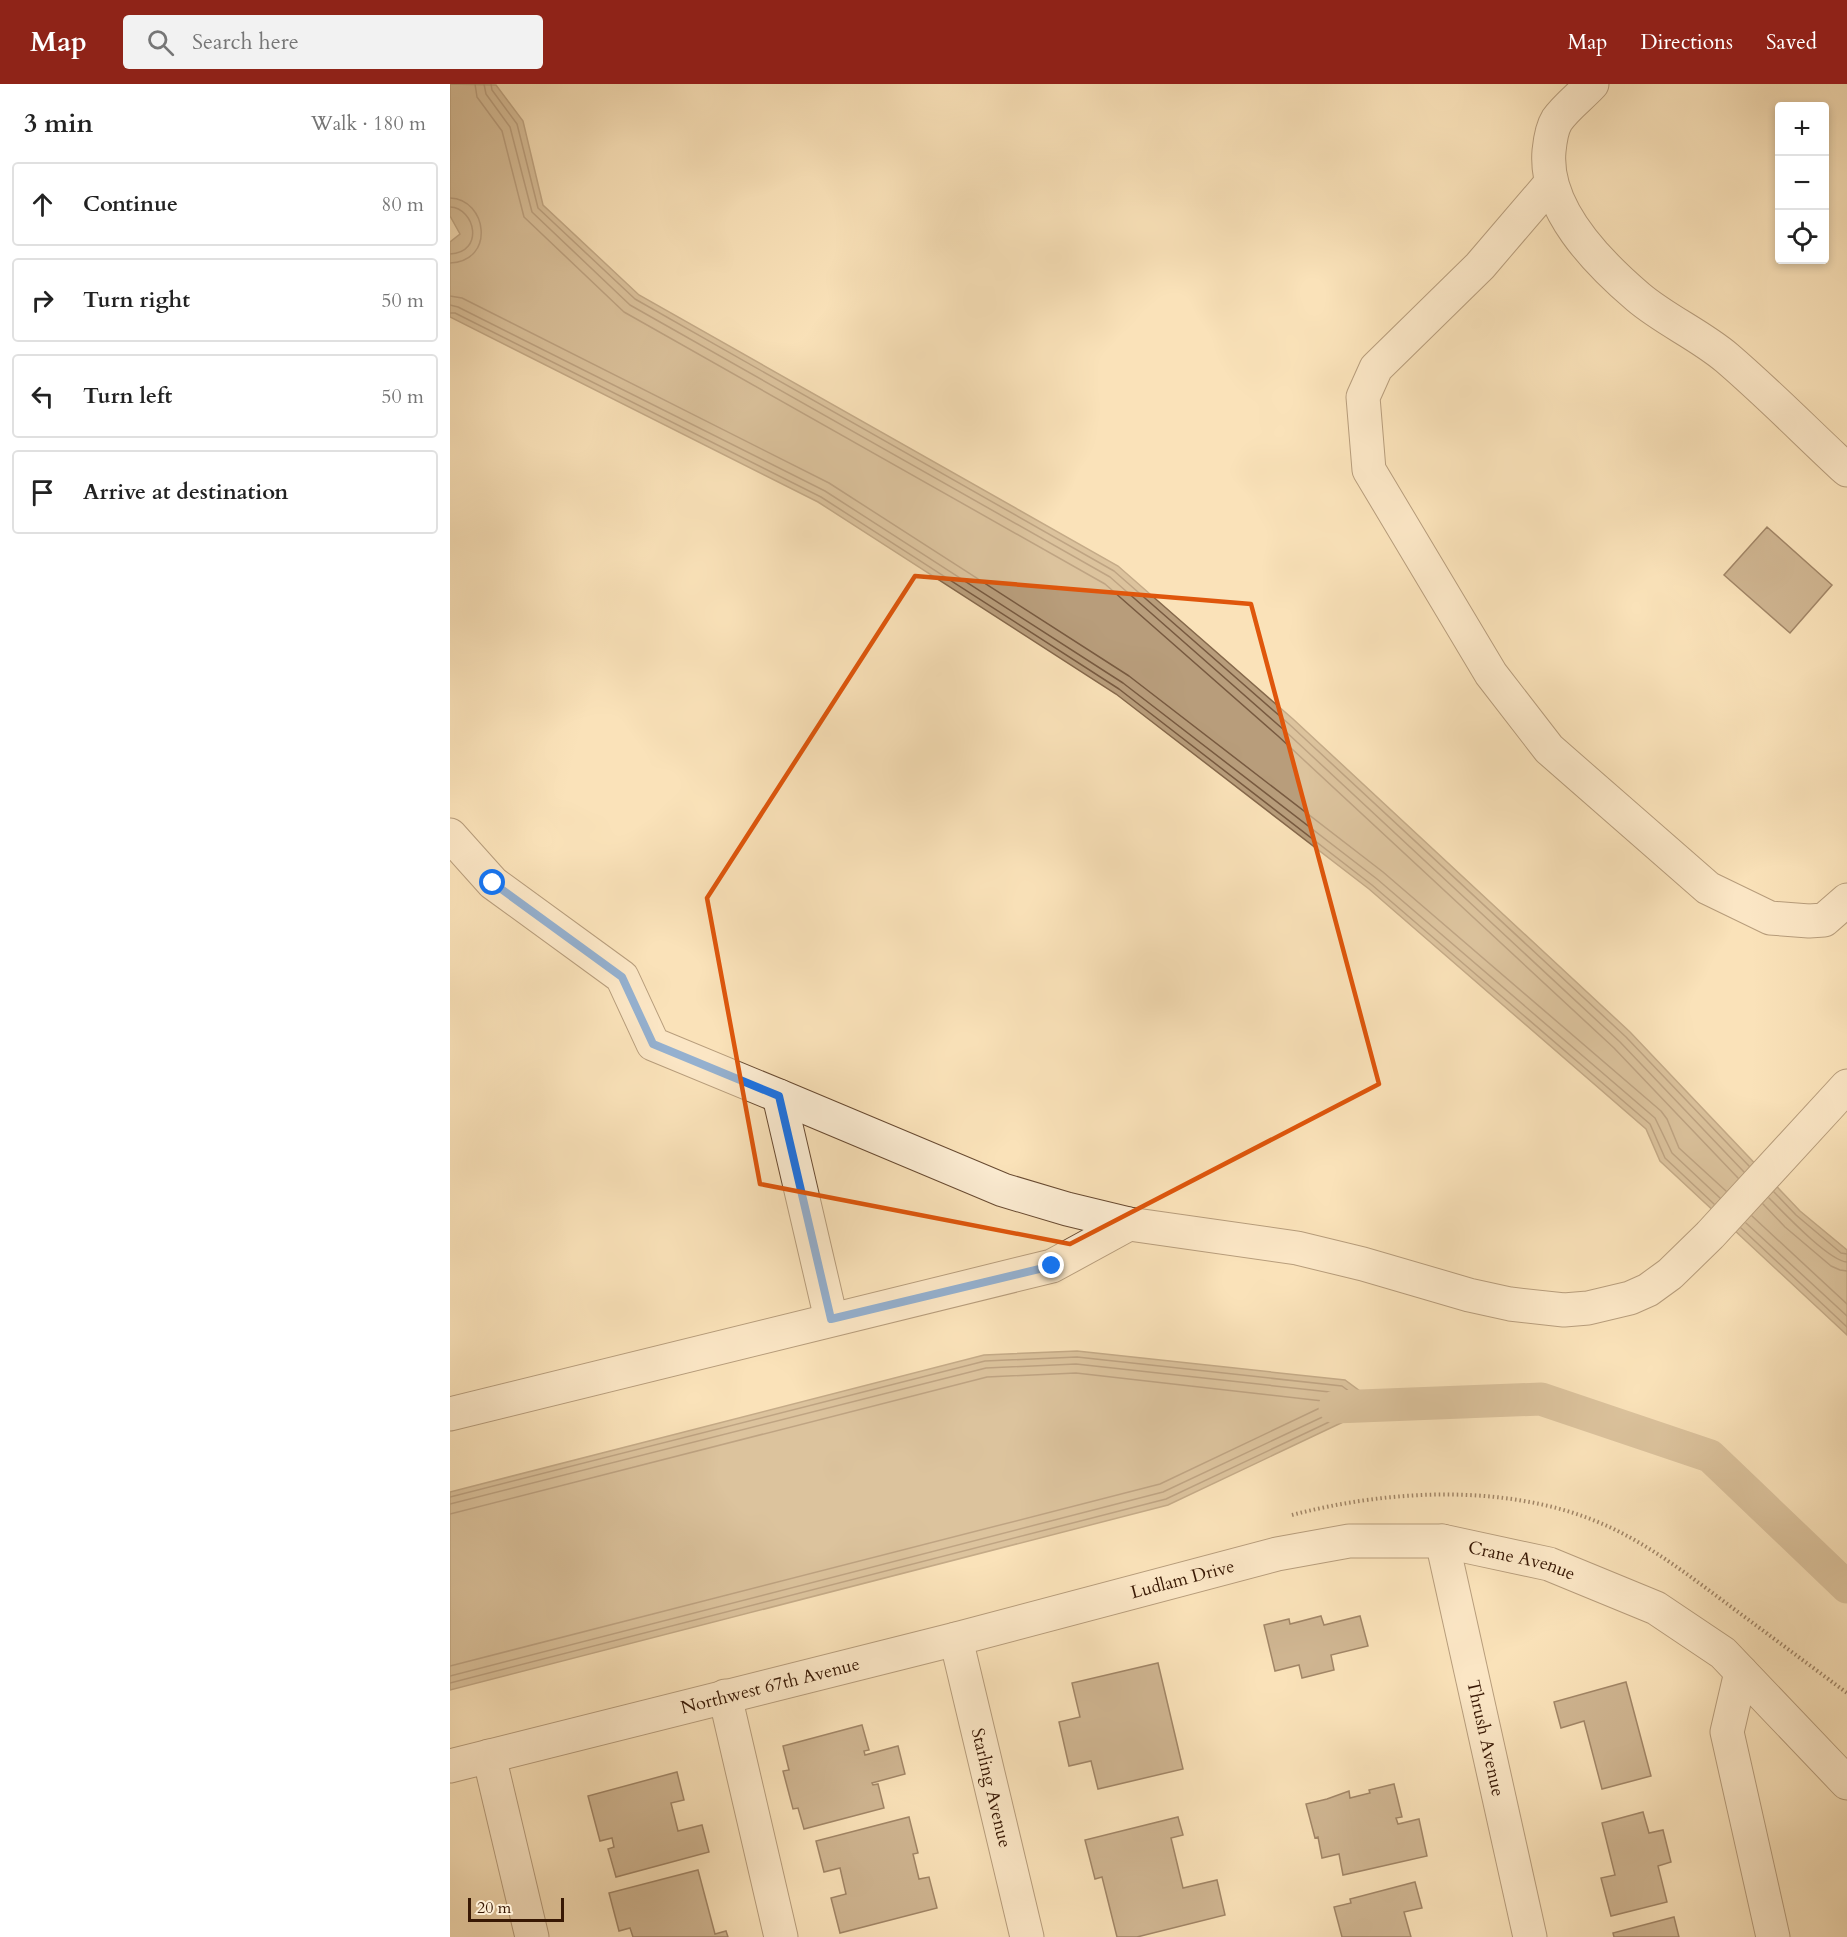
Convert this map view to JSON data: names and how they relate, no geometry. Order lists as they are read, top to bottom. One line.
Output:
{"streets":{"street":["Crane Avenue","Ludlam Drive","Northwest 67th Avenue","Thrush Avenue","Starling Avenue"]},"crossings":[["Crane Avenue","Ludlam Drive"],["Crane Avenue","Thrush Avenue"],["Ludlam Drive","Northwest 67th Avenue"],["Northwest 67th Avenue","Starling Avenue"]],"scale_bar":"20 m","page":{"header":"Map","search":"Search here","nav":["Map","Directions","Saved"],"heading":["3 min","Walk · 180 m"],"map_buttons":["+","−"],"list":[["Continue","80 m"],["Turn right","50 m"],["Turn left","50 m"],"Arrive at destination"],"scale":"20 m"}}
